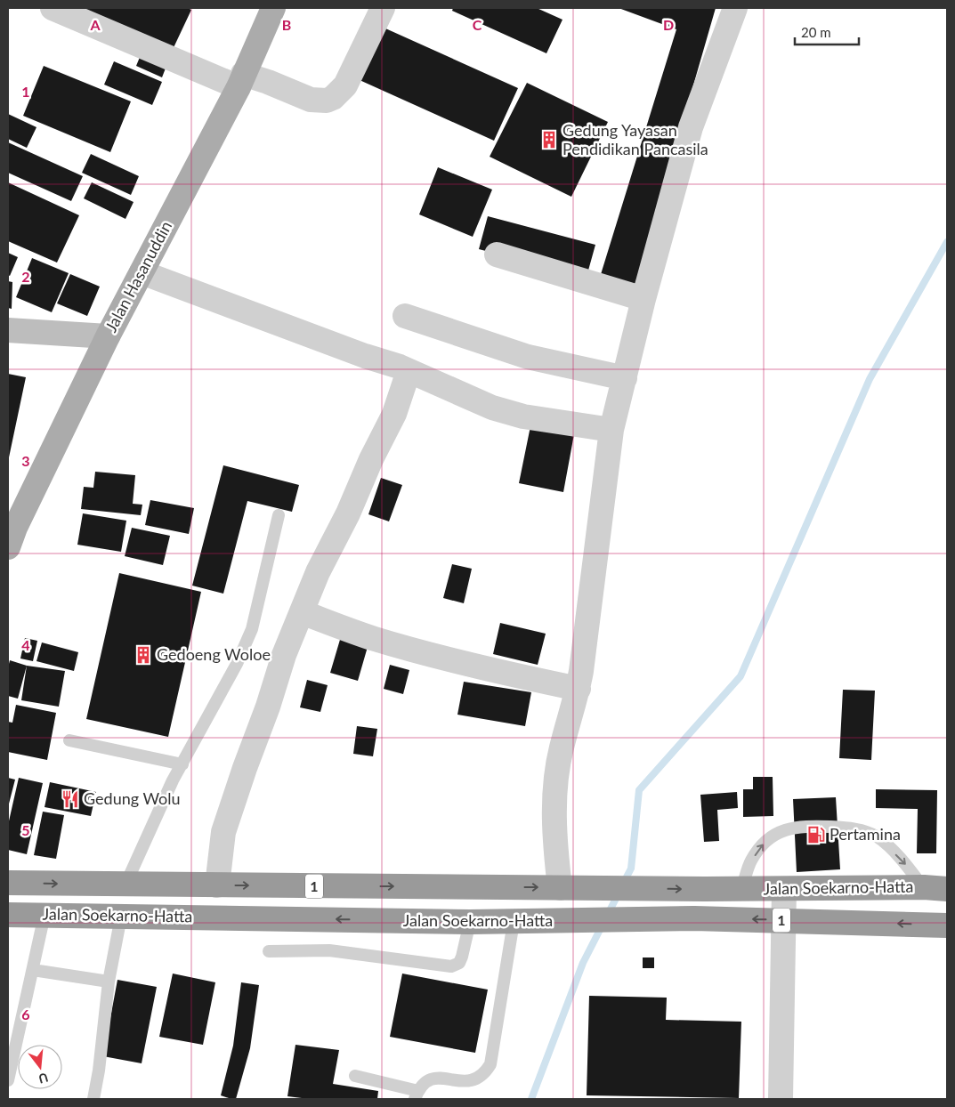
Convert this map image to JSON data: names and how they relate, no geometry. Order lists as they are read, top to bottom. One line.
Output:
{"streets":{"highway":["1","Jalan Soekarno-Hatta"],"main road":["Jalan Hasanuddin"]},"places":{"building":["Gedung Yayasan Pendidikan Pancasila","Gedoeng Woloe"],"restaurant":["Gedung Wolu"],"fuel station":["Pertamina"]},"scale_bar":"20 m","north":"bottom","grid":{"columns":["A","B","C","D"],"rows":["1","2","3","4","5","6"]}}
